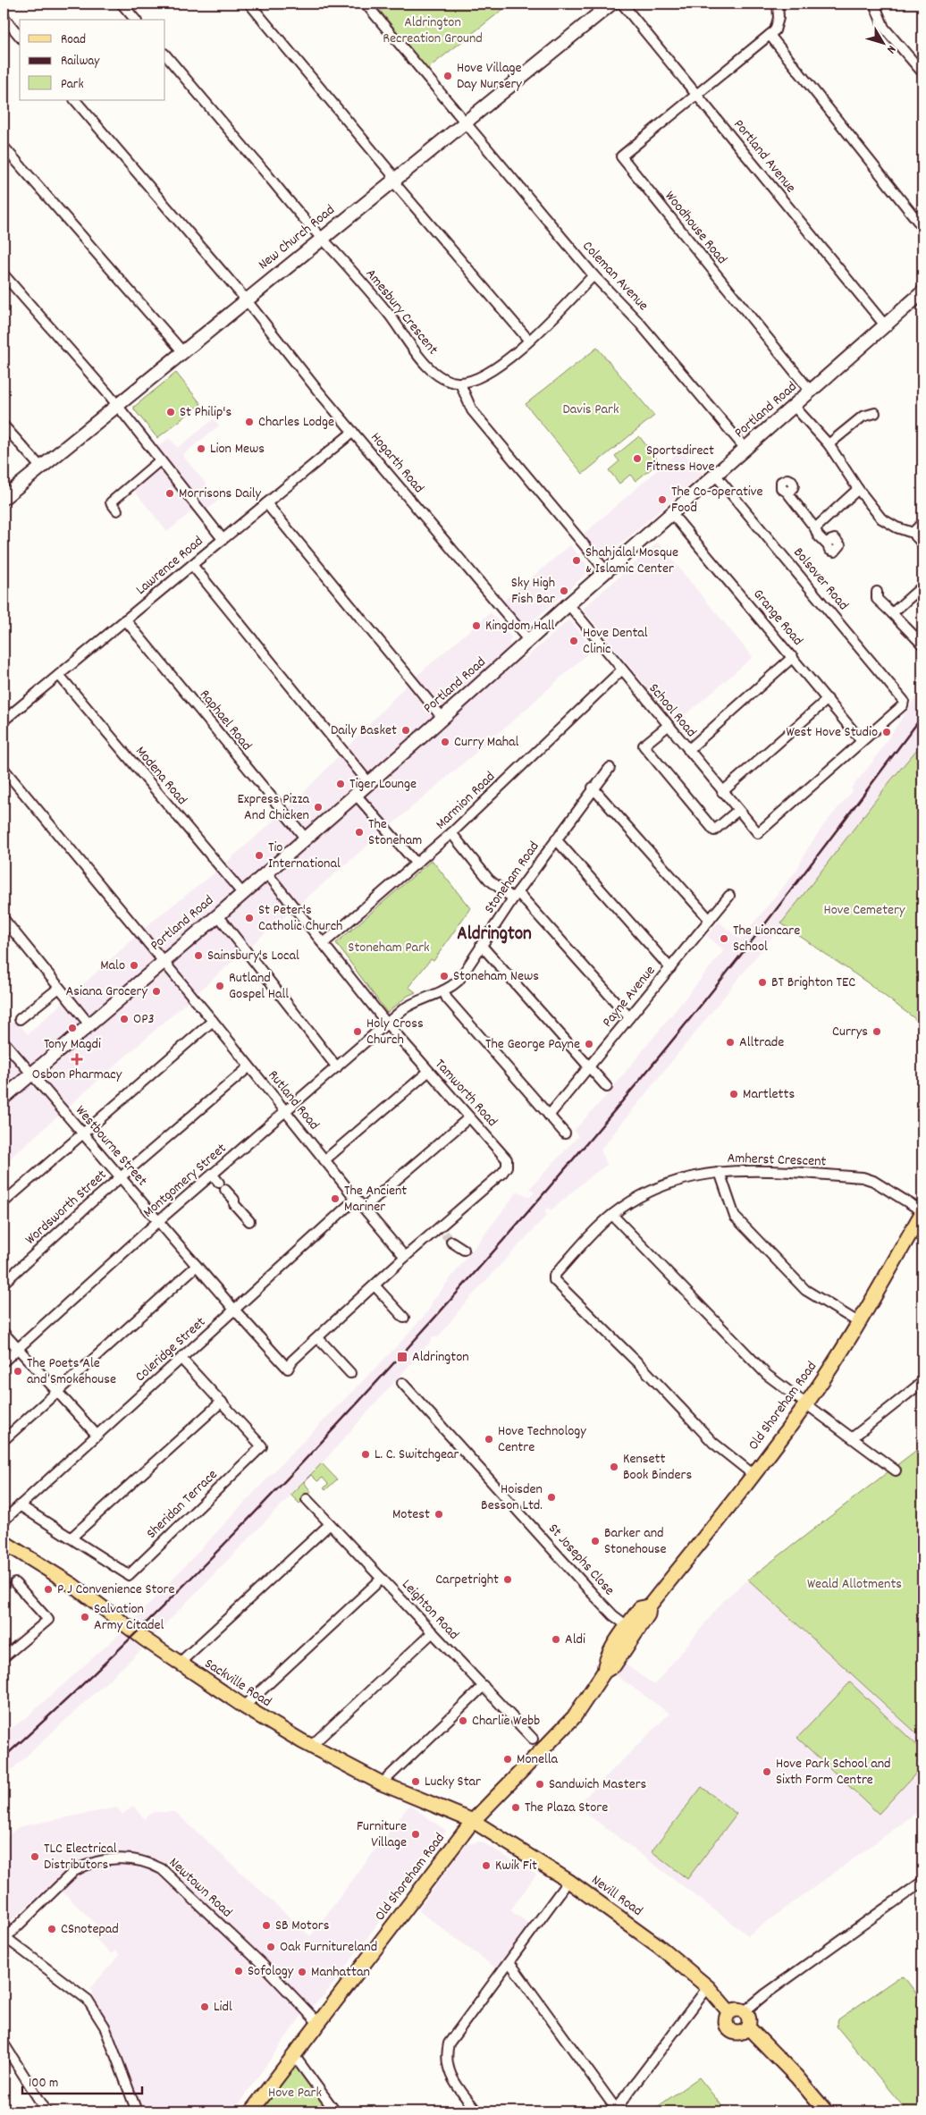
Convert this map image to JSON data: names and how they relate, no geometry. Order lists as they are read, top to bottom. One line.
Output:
{"streets":{"main road":["Old Shoreham Road","Sackville Road","Nevill Road"],"street":["Portland Avenue","Woodhouse Road","New Church Road","Coleman Avenue","Amesbury Crescent","Portland Road","Hogarth Road","Lawrence Road","Bolsover Road","Grange Road","School Road","Raphael Road","Modena Road","Marmion Road","Stoneham Road","Payne Avenue","Tamworth Road","Rutland Road","Westbourne Street","Amherst Crescent","Montgomery Street","Wordsworth Street","Coleridge Street","Sheridan Terrace","St Josephs Close","Leighton Road","Newtown Road"]},"crossings":[["Portland Avenue","Woodhouse Road"],["Portland Avenue","Portland Road"],["Woodhouse Road","Portland Road"],["New Church Road","Coleman Avenue"],["New Church Road","Amesbury Crescent"],["New Church Road","Hogarth Road"],["Coleman Avenue","Portland Road"],["Portland Road","Hogarth Road"],["Portland Road","Bolsover Road"],["Portland Road","Grange Road"],["Portland Road","School Road"],["Portland Road","Raphael Road"],["Portland Road","Modena Road"],["Portland Road","Tamworth Road"],["Portland Road","Rutland Road"],["Portland Road","Westbourne Street"],["Hogarth Road","Lawrence Road"],["Lawrence Road","Raphael Road"],["Lawrence Road","Modena Road"],["Bolsover Road","Grange Road"],["Bolsover Road","School Road"],["Grange Road","School Road"],["School Road","Marmion Road"],["Marmion Road","Tamworth Road"],["Stoneham Road","Tamworth Road"],["Stoneham Road","Montgomery Street"],["Tamworth Road","Rutland Road"],["Tamworth Road","Montgomery Street"],["Rutland Road","Montgomery Street"],["Rutland Road","Wordsworth Street"],["Rutland Road","Coleridge Street"],["Westbourne Street","Montgomery Street"],["Westbourne Street","Wordsworth Street"],["Westbourne Street","Coleridge Street"],["Amherst Crescent","Old Shoreham Road"],["Coleridge Street","Sheridan Terrace"],["Old Shoreham Road","St Josephs Close"],["Old Shoreham Road","Sackville Road"],["Old Shoreham Road","Newtown Road"],["Old Shoreham Road","Nevill Road"],["Sackville Road","Nevill Road"]],"districts":["Aldrington"],"parks":["Aldrington Recreation Ground","Davis Park","Hove Cemetery","Stoneham Park","Weald Allotments","Hove Park"],"places":{"other":["Hove Village Day Nursery","St Philip's","Charles Lodge","Lion Mews","Sportsdirect Fitness Hove","Morrisons Daily","The Co-operative Food","Shahjalal Mosque & Islamic Center","Sky High Fish Bar","Kingdom Hall","Hove Dental Clinic","Daily Basket","West Hove Studio","Curry Mahal","Tiger Lounge","Express Pizza And Chicken","The Stoneham","Tio International","St Peter's Catholic Church","The Lioncare School","Sainsbury's Local","Malo","Stoneham News","BT Brighton TEC","Rutland Gospel Hall","Asiana Grocery","OP3","Tony Magdi","Holy Cross Church","Currys","Alltrade","The George Payne","Martletts","The Ancient Mariner","The Poets Ale and Smokehouse","Hove Technology Centre","L. C. Switchgear","Kensett Book Binders","Hoisden Besson Ltd.","Motest","Barker and Stonehouse","Carpetright","P J Convenience Store","Salvation Army Citadel","Aldi","Charlie Webb","Monella","Hove Park School and Sixth Form Centre","Lucky Star","Sandwich Masters","The Plaza Store","Furniture Village","TLC Electrical Distributors","Kwik Fit","SB Motors","CSnotepad","Oak Furnitureland","Sofology","Manhattan","Lidl"],"health":["Osbon Pharmacy"],"transit":["Aldrington"]},"legend":["Road","Railway","Park"],"scale_bar":"100 m","north":"bottom right"}
